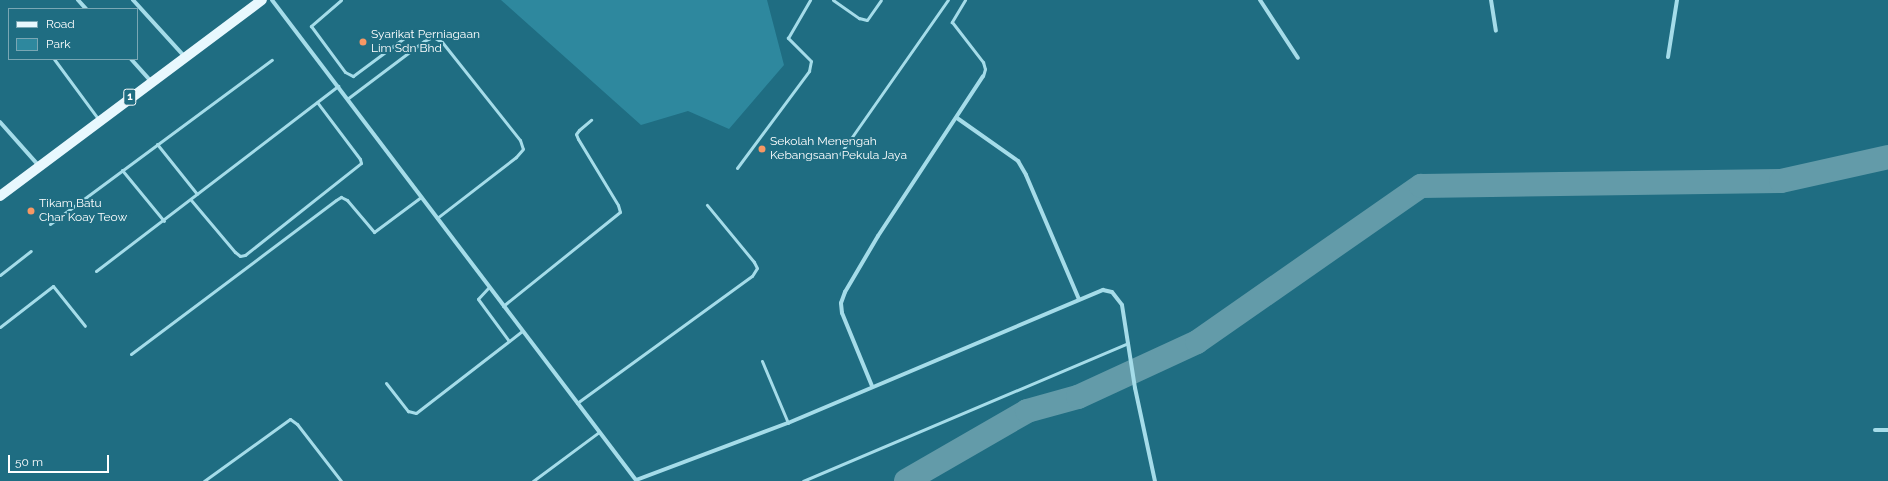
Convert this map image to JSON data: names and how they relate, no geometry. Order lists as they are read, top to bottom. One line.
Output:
{"streets":{"main road":["1"]},"places":["Syarikat Perniagaan Lim Sdn Bhd","Sekolah Menengah Kebangsaan Pekula Jaya","Tikam Batu Char Koay Teow"],"legend":["Road","Park"],"scale_bar":"50 m"}
